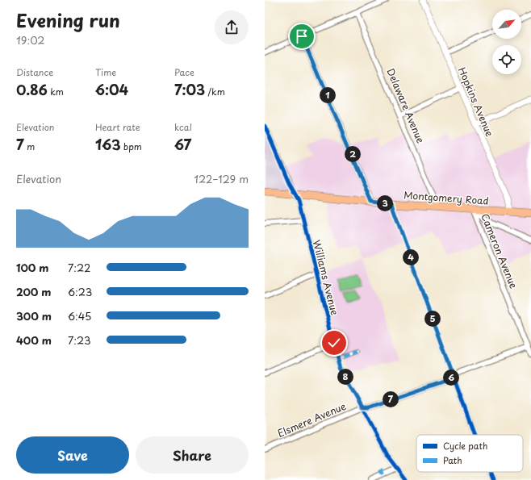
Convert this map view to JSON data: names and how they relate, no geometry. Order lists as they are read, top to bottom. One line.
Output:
{"streets":{"main road":["Montgomery Road"],"street":["Hopkins Avenue","Delaware Avenue","Cameron Avenue","Williams Avenue","Elsmere Avenue"]},"crossings":[["Hopkins Avenue","Montgomery Road"],["Delaware Avenue","Montgomery Road"],["Montgomery Road","Cameron Avenue"],["Montgomery Road","Williams Avenue"],["Cameron Avenue","Elsmere Avenue"],["Williams Avenue","Elsmere Avenue"]],"legend":["Cycle path","Path"],"north":"top right","page":{"heading":["Evening run","19:02"],"stats":[["Distance","0.86 km"],["Time","6:04"],["Pace","7:03 /km"],["Elevation","7 m"],["Heart rate","163 bpm"],["kcal","67"]],"pins":["1","2","3","4","5","8","6","7"],"chart":["Elevation","122–129 m"],"list":[{"name":"100 m","note":"7:22"},{"name":"200 m","note":"6:23"},{"name":"300 m","note":"6:45"},{"name":"400 m","note":"7:23"}],"buttons":["Save","Share"]}}
